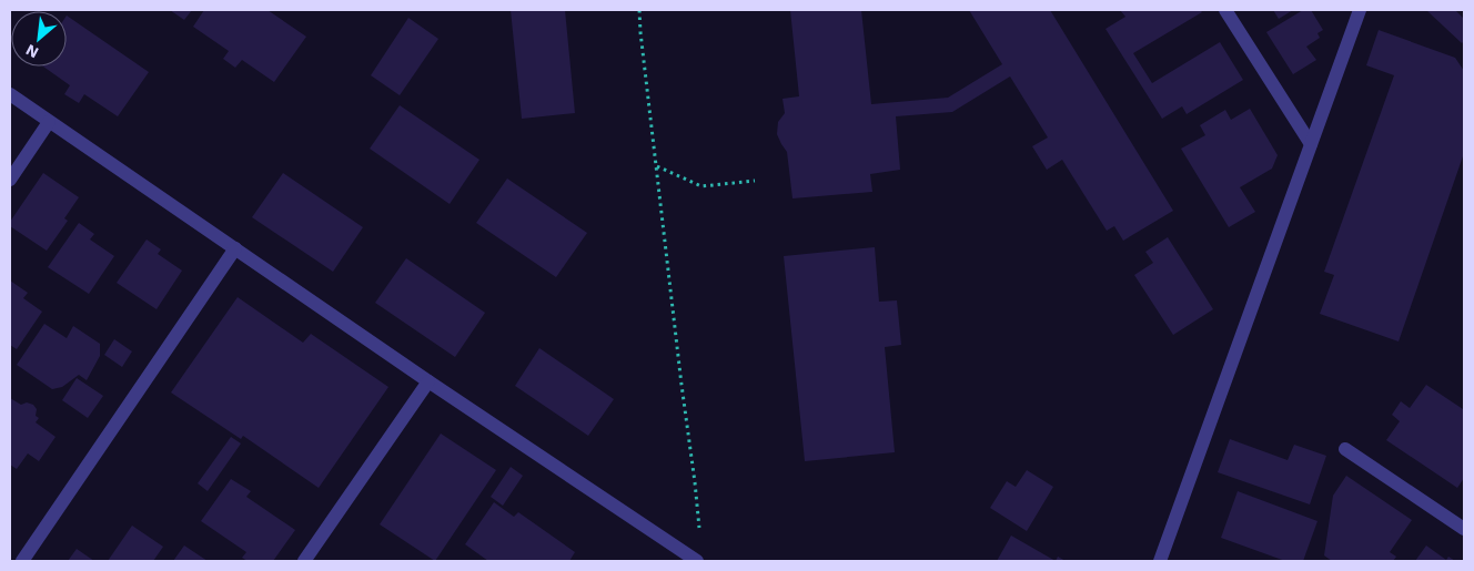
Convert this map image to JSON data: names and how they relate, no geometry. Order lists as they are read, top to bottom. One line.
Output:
{"north":"bottom left"}
